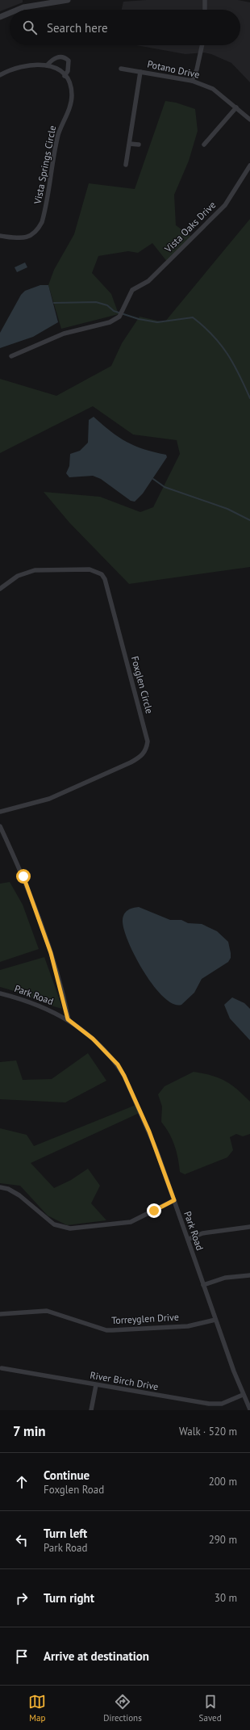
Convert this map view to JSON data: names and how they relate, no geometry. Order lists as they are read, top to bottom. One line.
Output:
{"streets":{"street":["Potano Drive","Vista Springs Circle","Vista Oaks Drive","Foxglen Circle","Park Road","Torreyglen Drive","River Birch Drive"]},"crossings":[["Park Road","Torreyglen Drive"],["Park Road","River Birch Drive"]],"page":{"search":"Search here","heading":["7 min","Walk · 520 m"],"list":[["Continue","Foxglen Road","200 m"],["Turn left","Park Road","290 m"],["Turn right","30 m"],"Arrive at destination"],"nav":["Map","Directions","Saved"]}}
